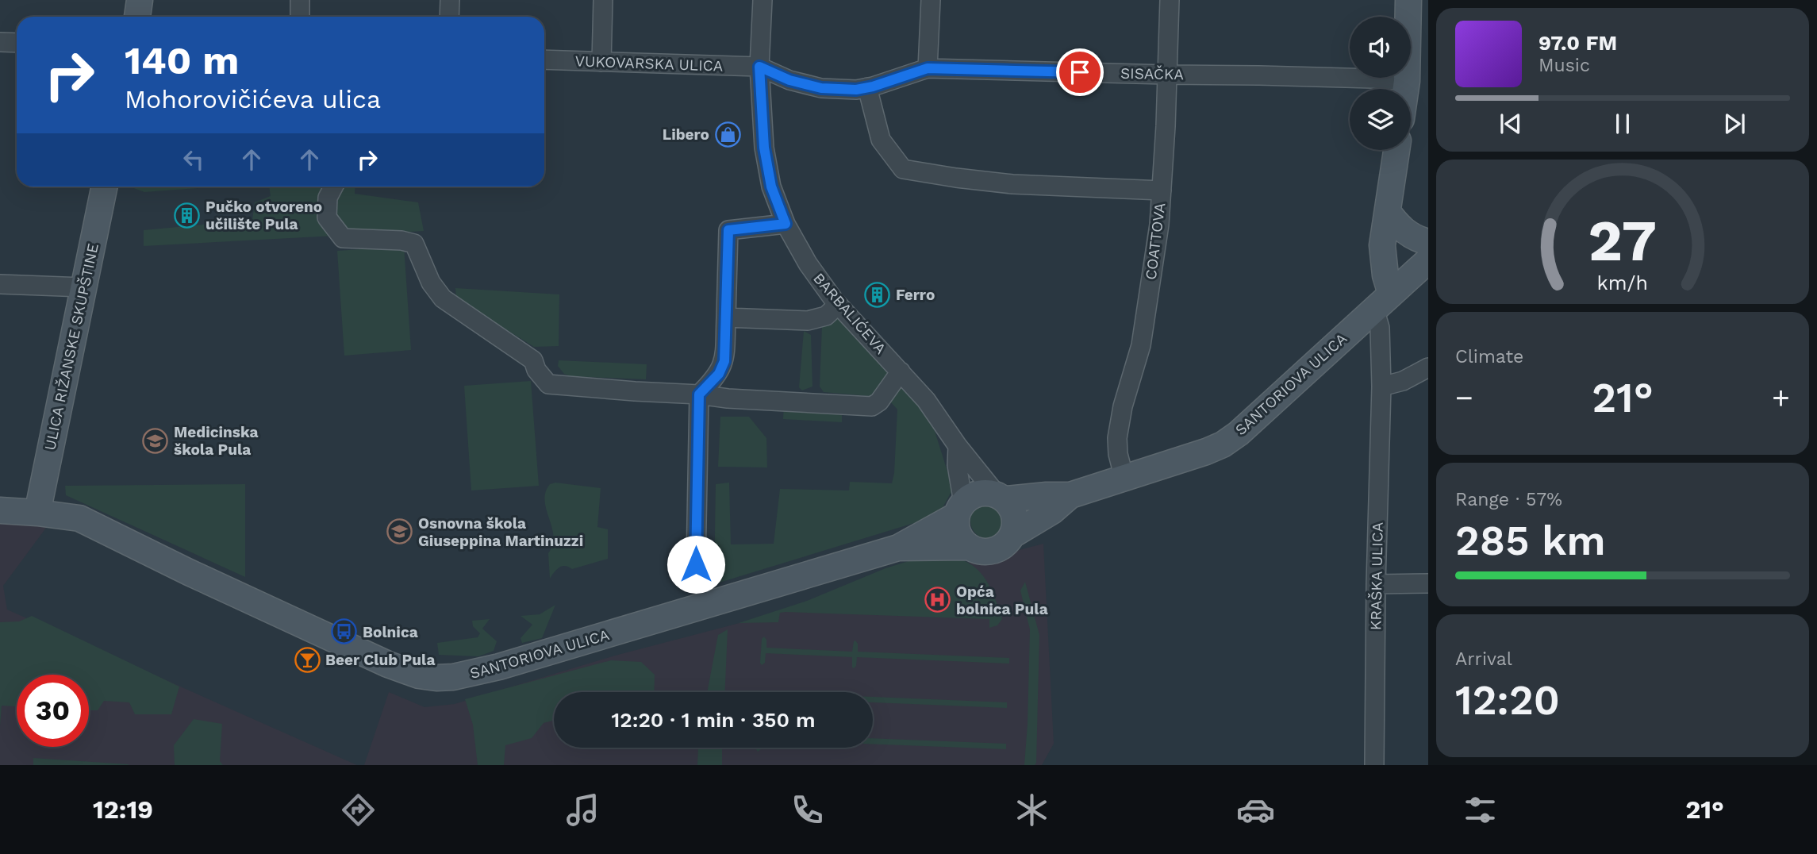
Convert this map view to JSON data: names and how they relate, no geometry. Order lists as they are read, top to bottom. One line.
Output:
{"streets":{"main road":["ULICA RIŽANSKE SKUPŠTINE","SANTORIOVA ULICA"],"street":["VUKOVARSKA ULICA","SISAČKA","COATTOVA","BARBALIĆEVA","KRAŠKA ULICA"]},"crossings":[["VUKOVARSKA ULICA","SISAČKA"],["VUKOVARSKA ULICA","BARBALIĆEVA"],["SISAČKA","COATTOVA"],["SISAČKA","BARBALIĆEVA"],["COATTOVA","SANTORIOVA ULICA"],["BARBALIĆEVA","SANTORIOVA ULICA"],["ULICA RIŽANSKE SKUPŠTINE","SANTORIOVA ULICA"],["SANTORIOVA ULICA","KRAŠKA ULICA"]],"places":{"shop":["Libero"],"building":["Pučko otvoreno učilište Pula","Ferro"],"school or university":["Medicinska škola Pula","Osnovna škola Giuseppina Martinuzzi"],"hospital":["Opća bolnica Pula"],"bus stop":["Bolnica"],"bar":["Beer Club Pula"]},"page":{"turn":["140 m","Mohorovičićeva ulica"],"song":["97.0 FM","Music"],"tile":["Climate",["Range · 57%","285 km"],["Arrival","12:20"]],"heat":["−","21°","+"],"limit":"30","trip":"12:20 · 1 min · 350 m","tabs":["12:19","21°"],"gauge":["27","km/h"]}}
